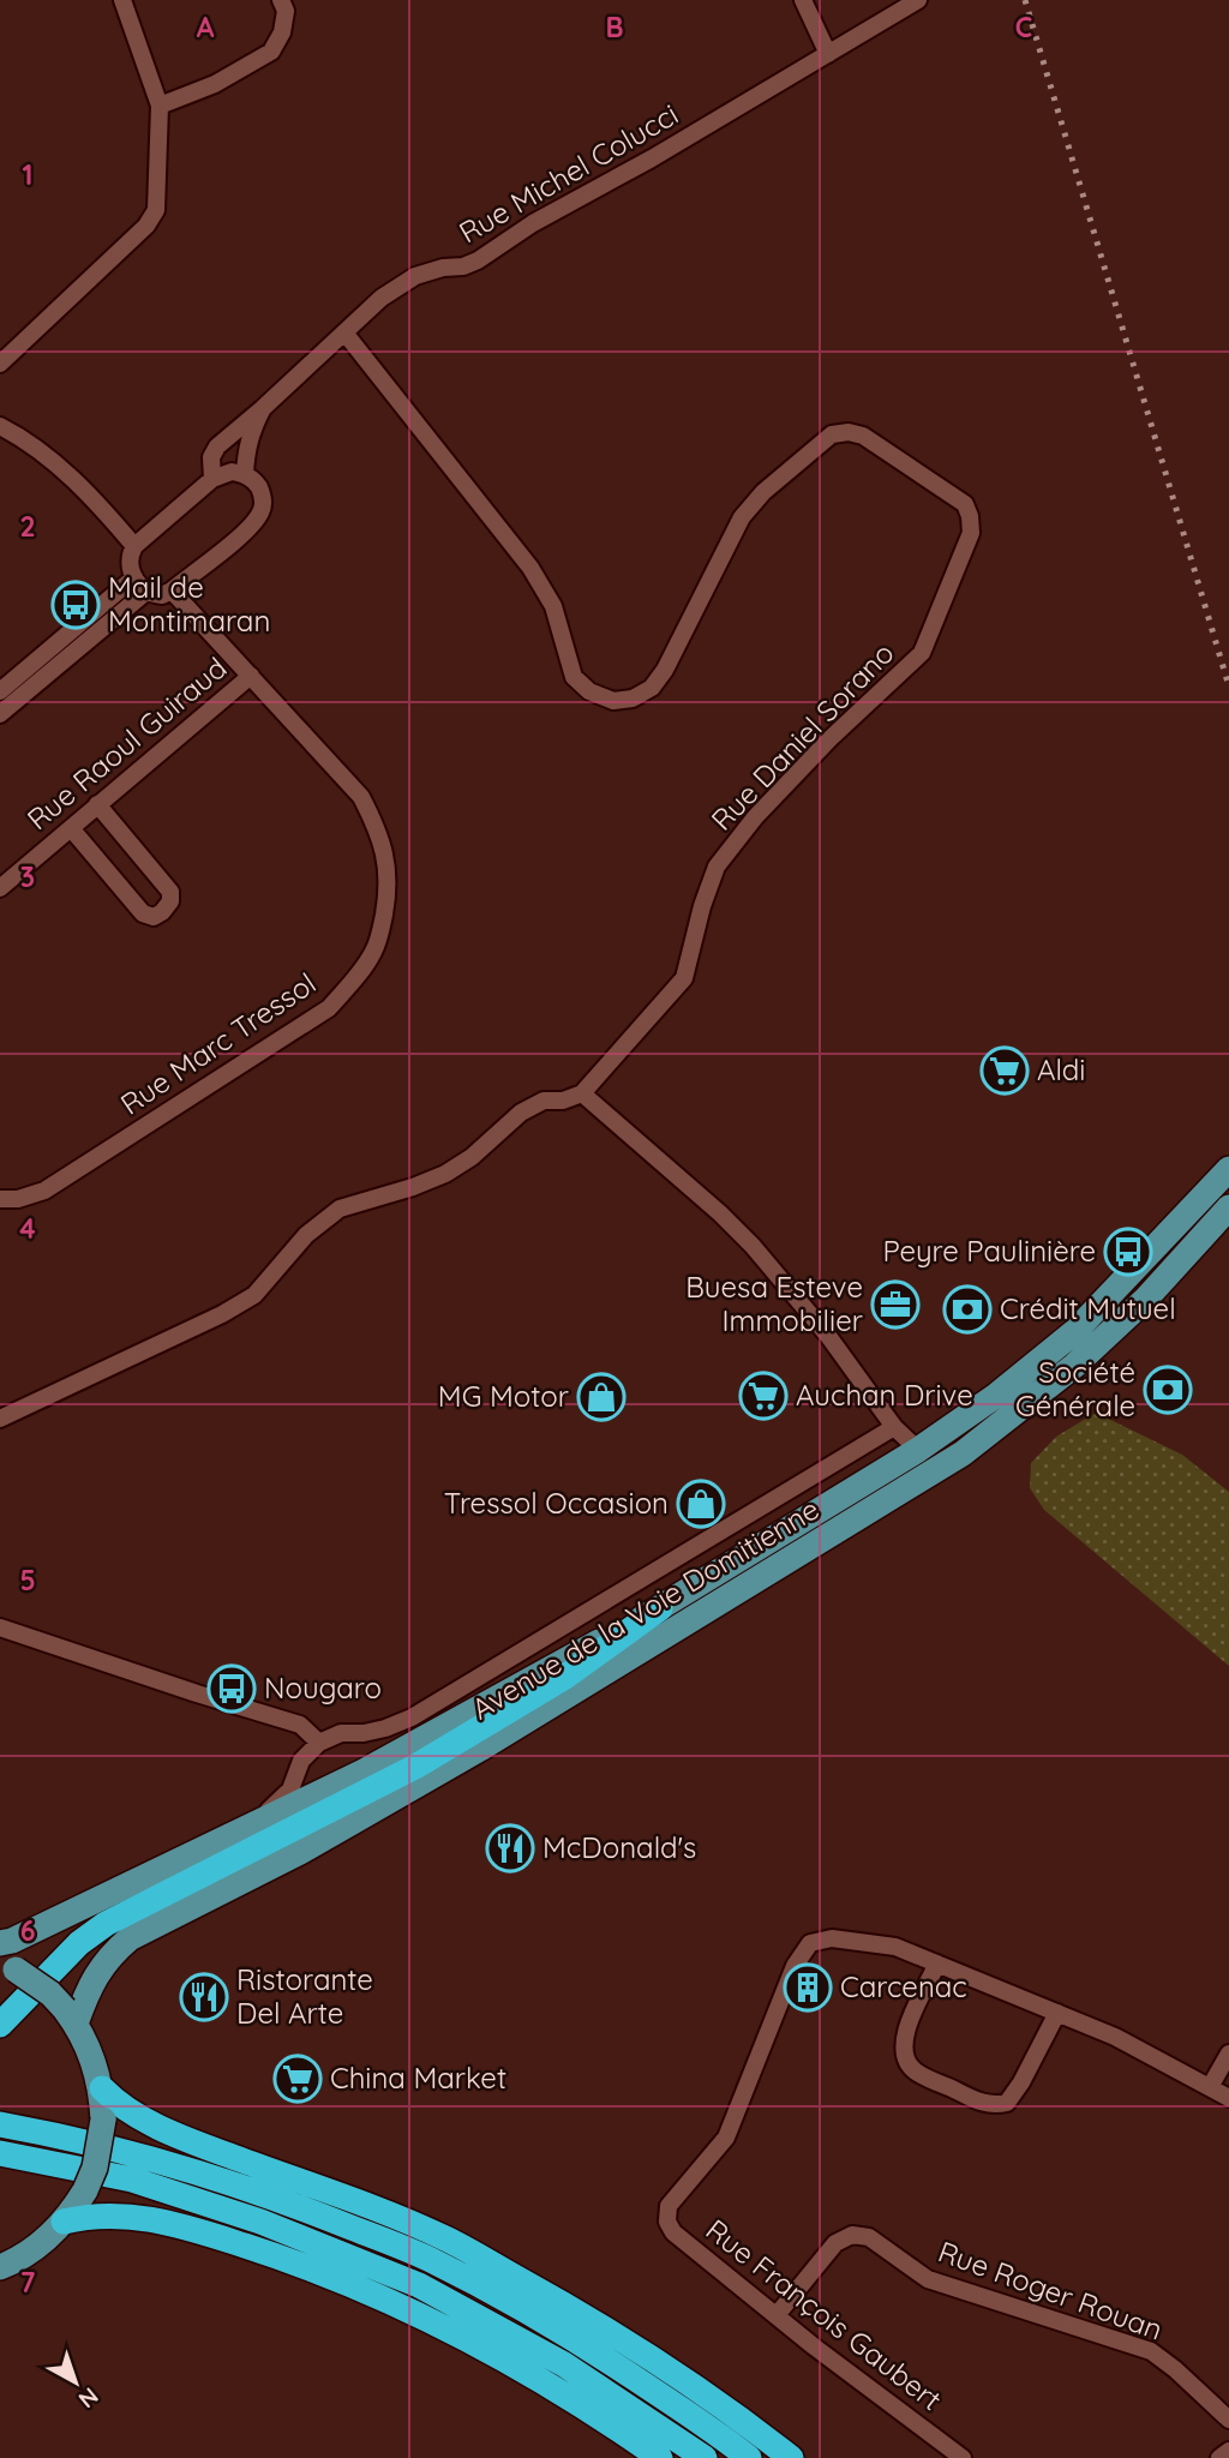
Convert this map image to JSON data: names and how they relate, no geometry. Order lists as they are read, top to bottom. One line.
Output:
{"streets":{"main road":["Avenue de la Voie Domitienne"],"street":["Rue Michel Colucci","Rue Daniel Sorano","Rue Raoul Guiraud","Rue Marc Tressol","Rue Roger Rouan","Rue François Gaubert"]},"crossings":[["Rue Michel Colucci","Rue Daniel Sorano"],["Rue Raoul Guiraud","Rue Marc Tressol"],["Rue Roger Rouan","Rue François Gaubert"]],"places":{"bus stop":["Mail de Montimaran","Peyre Paulinière","Nougaro"],"supermarket":["Aldi","Auchan Drive","China Market"],"office":["Buesa Esteve Immobilier"],"bank":["Crédit Mutuel","Société Générale"],"shop":["MG Motor","Tressol Occasion"],"restaurant":["McDonald's","Ristorante Del Arte"],"building":["Carcenac"]},"north":"bottom right","grid":{"columns":["A","B","C"],"rows":["1","2","3","4","5","6","7"]}}
